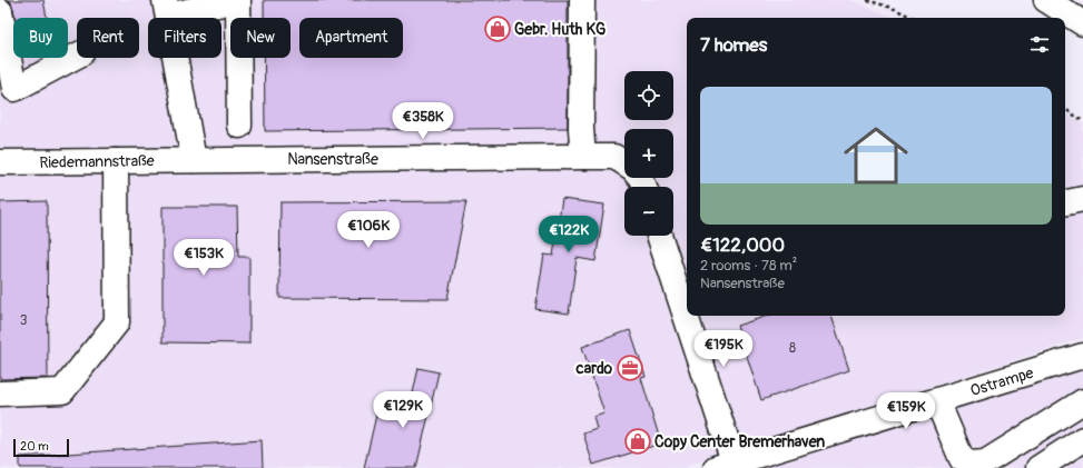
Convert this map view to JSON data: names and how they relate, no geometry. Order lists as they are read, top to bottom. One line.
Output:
{"streets":{"street":["Nansenstraße","Riedemannstraße","Ostrampe"]},"crossings":[["Nansenstraße","Riedemannstraße"]],"places":{"shop":["Gebr. Huth KG","Copy Center Bremerhaven"],"office":["cardo"]},"house_numbers":["3","8"],"scale_bar":"20 m","page":{"chip":["Buy","Rent","Filters","New","Apartment"],"heading":"7 homes","map_buttons":["+","−"],"list":[{"name":"€122,000","note":"2 rooms · 78 m² · Nansenstraße"}],"price":["€358K","€106K","€122K","€153K","€195K","€129K","€159K"],"scale":"20 m"}}
